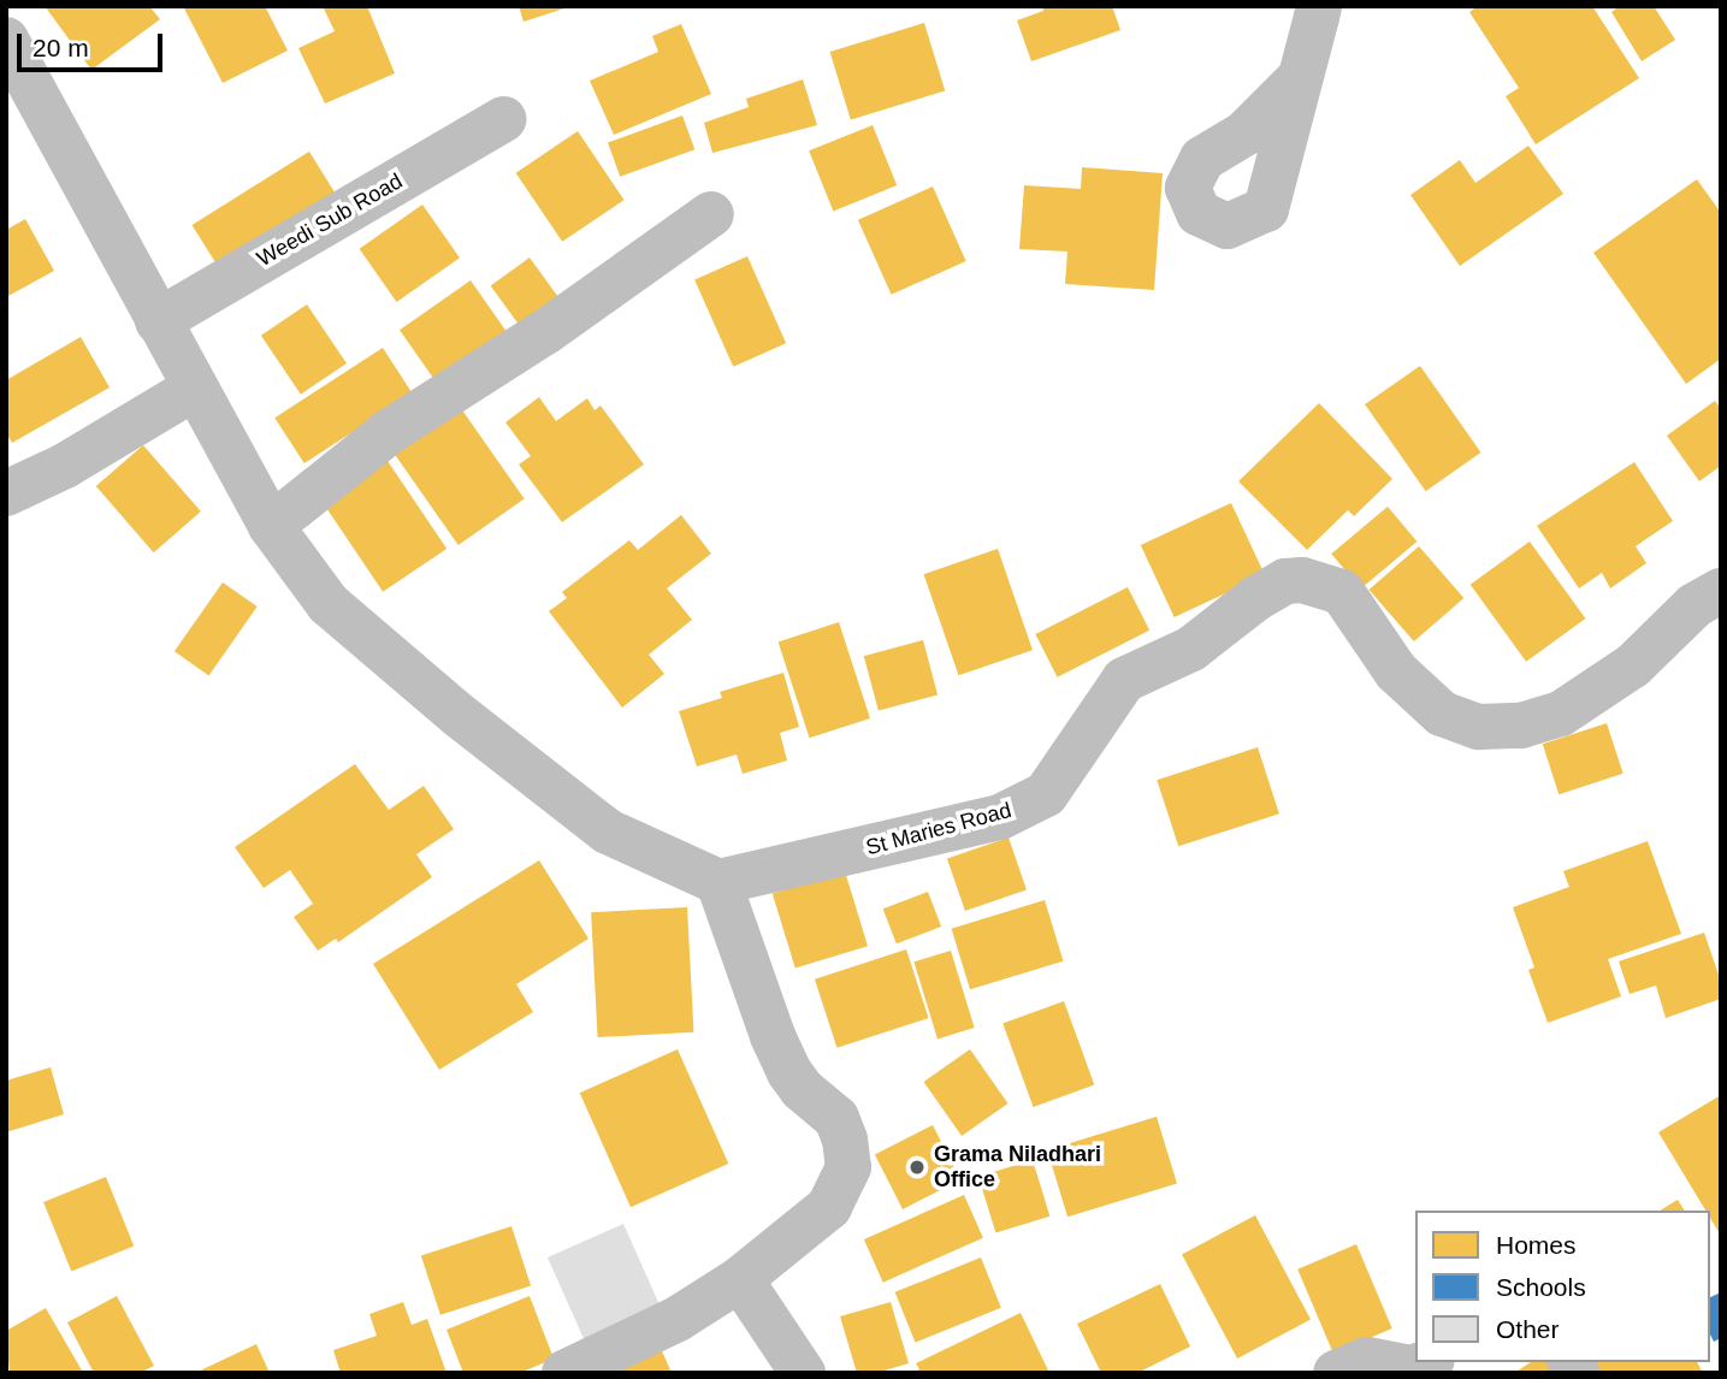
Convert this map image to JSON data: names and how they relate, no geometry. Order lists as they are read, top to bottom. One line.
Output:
{"streets":{"street":["Weedi Sub Road","St Maries Road"]},"places":["Grama Niladhari Office"],"legend":["Homes","Schools","Other"],"scale_bar":"20 m"}
